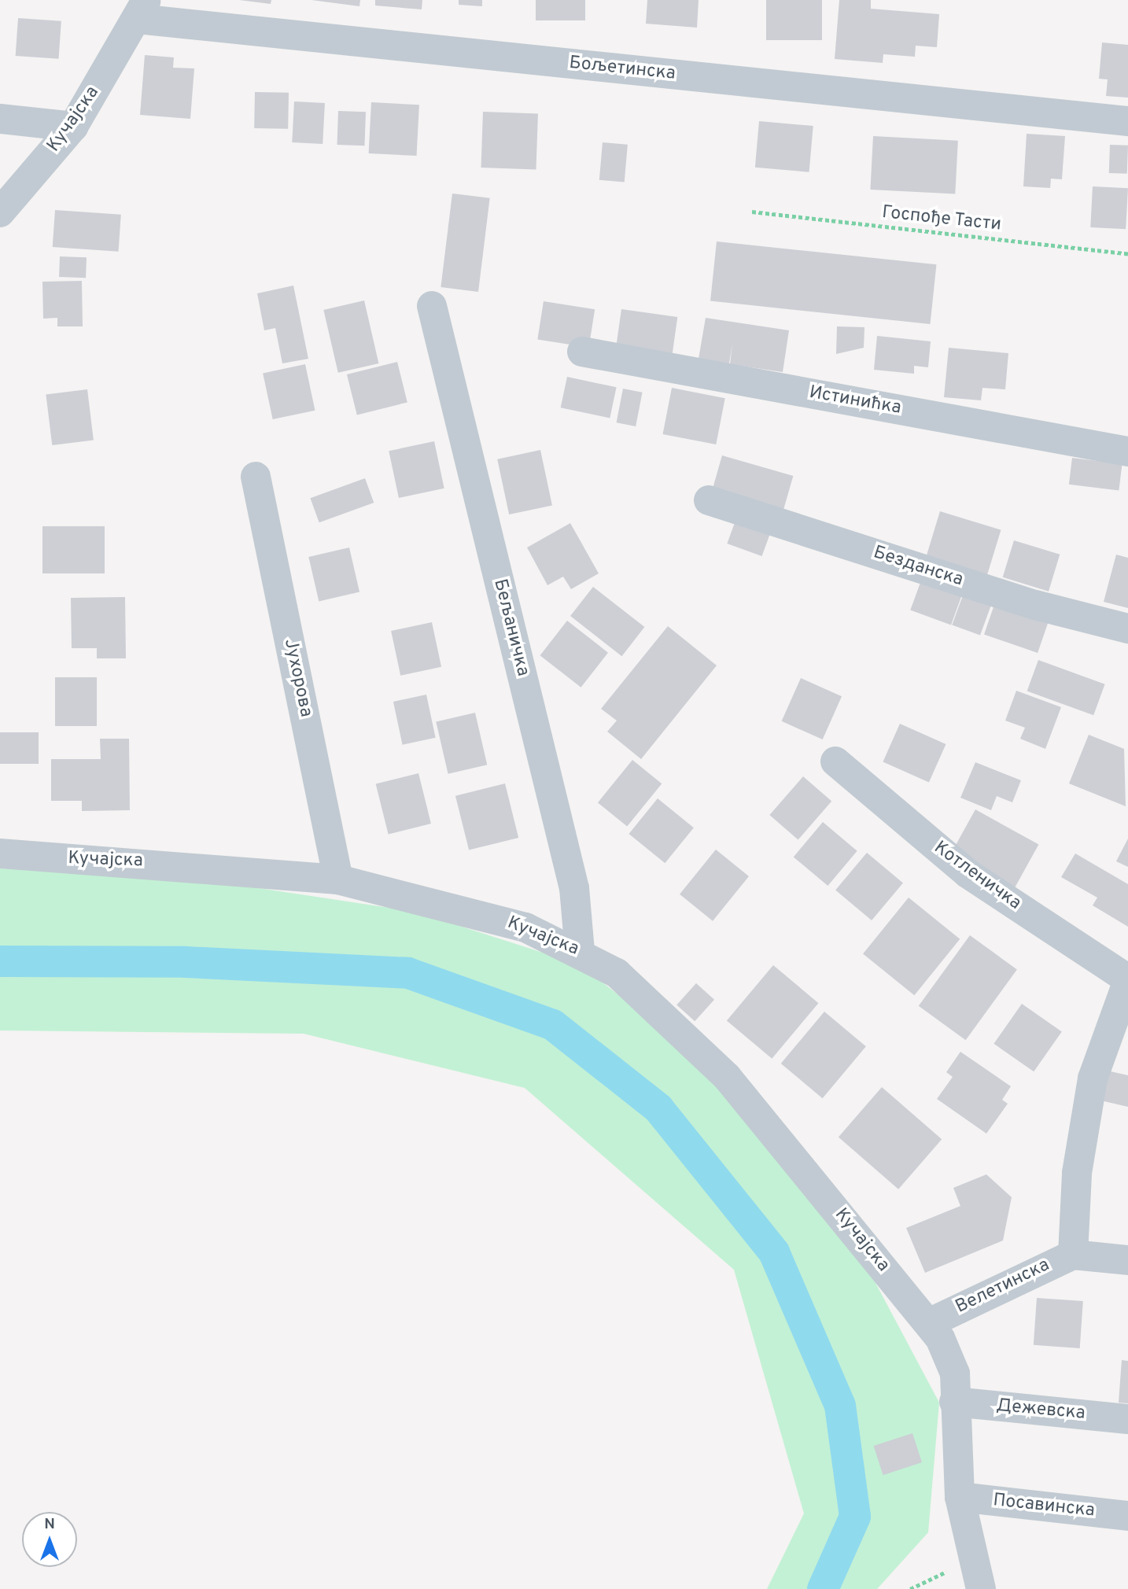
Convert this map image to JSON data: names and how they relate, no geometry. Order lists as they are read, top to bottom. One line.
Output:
{"streets":{"street":["Бољетинска","Кучајска","Истинићка","Безданска","Бељаничка","Јухорова","Котленичка","Велетинска","Дежевска","Посавинска"],"path":["Госпође Тасти"]},"crossings":[["Бољетинска","Кучајска"],["Кучајска","Бељаничка"],["Кучајска","Јухорова"],["Кучајска","Велетинска"],["Котленичка","Велетинска"]],"north":"top"}
